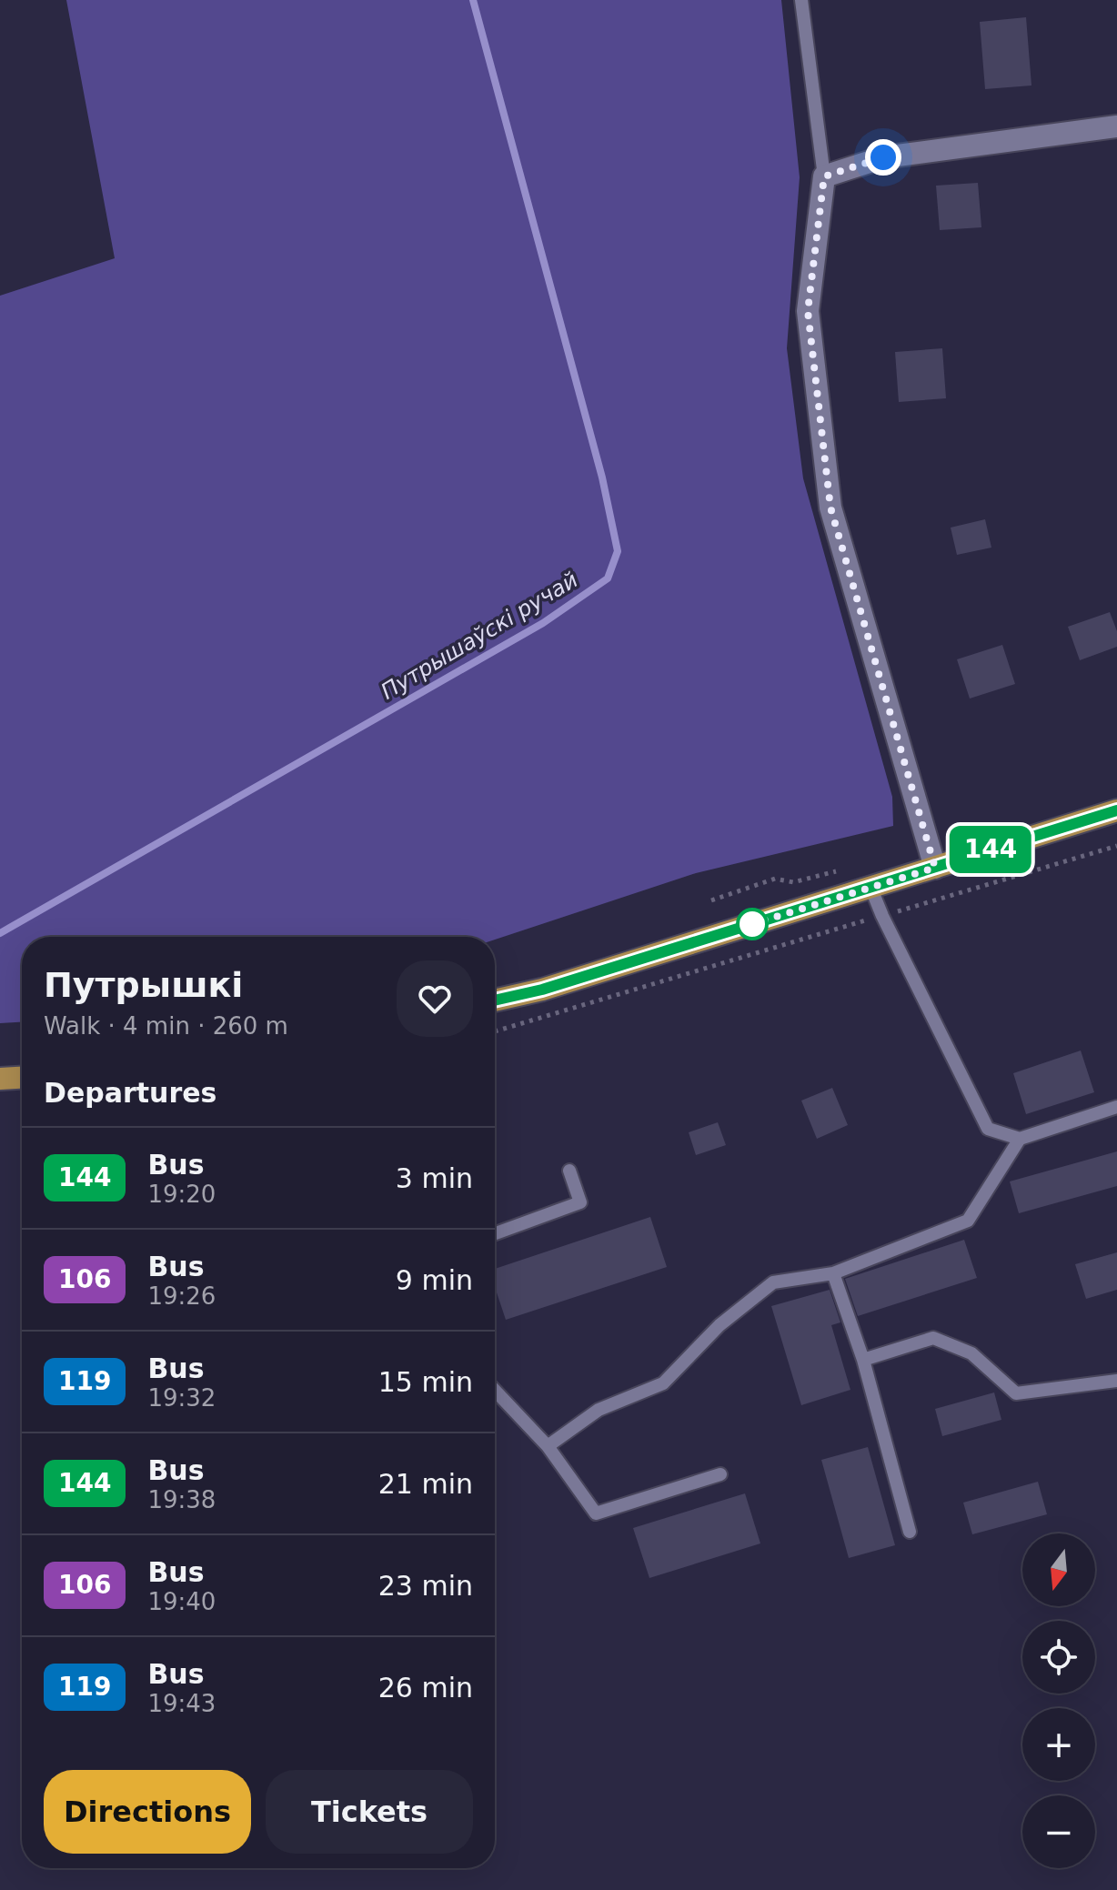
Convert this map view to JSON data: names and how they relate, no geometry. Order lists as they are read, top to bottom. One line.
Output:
{"water":["Путрышаўскі ручай"],"lines":["bus line 144"],"north":"bottom","page":{"on_map":"144","heading":[["Путрышкі","Walk · 4 min · 260 m"],"Departures"],"list":[{"mark":"144","name":"Bus","note":"19:20","value":"3 min"},{"mark":"106","name":"Bus","note":"19:26","value":"9 min"},{"mark":"119","name":"Bus","note":"19:32","value":"15 min"},{"mark":"144","name":"Bus","note":"19:38","value":"21 min"},{"mark":"106","name":"Bus","note":"19:40","value":"23 min"},{"mark":"119","name":"Bus","note":"19:43","value":"26 min"}],"map_buttons":["+","−"],"buttons":["Directions","Tickets"]}}
